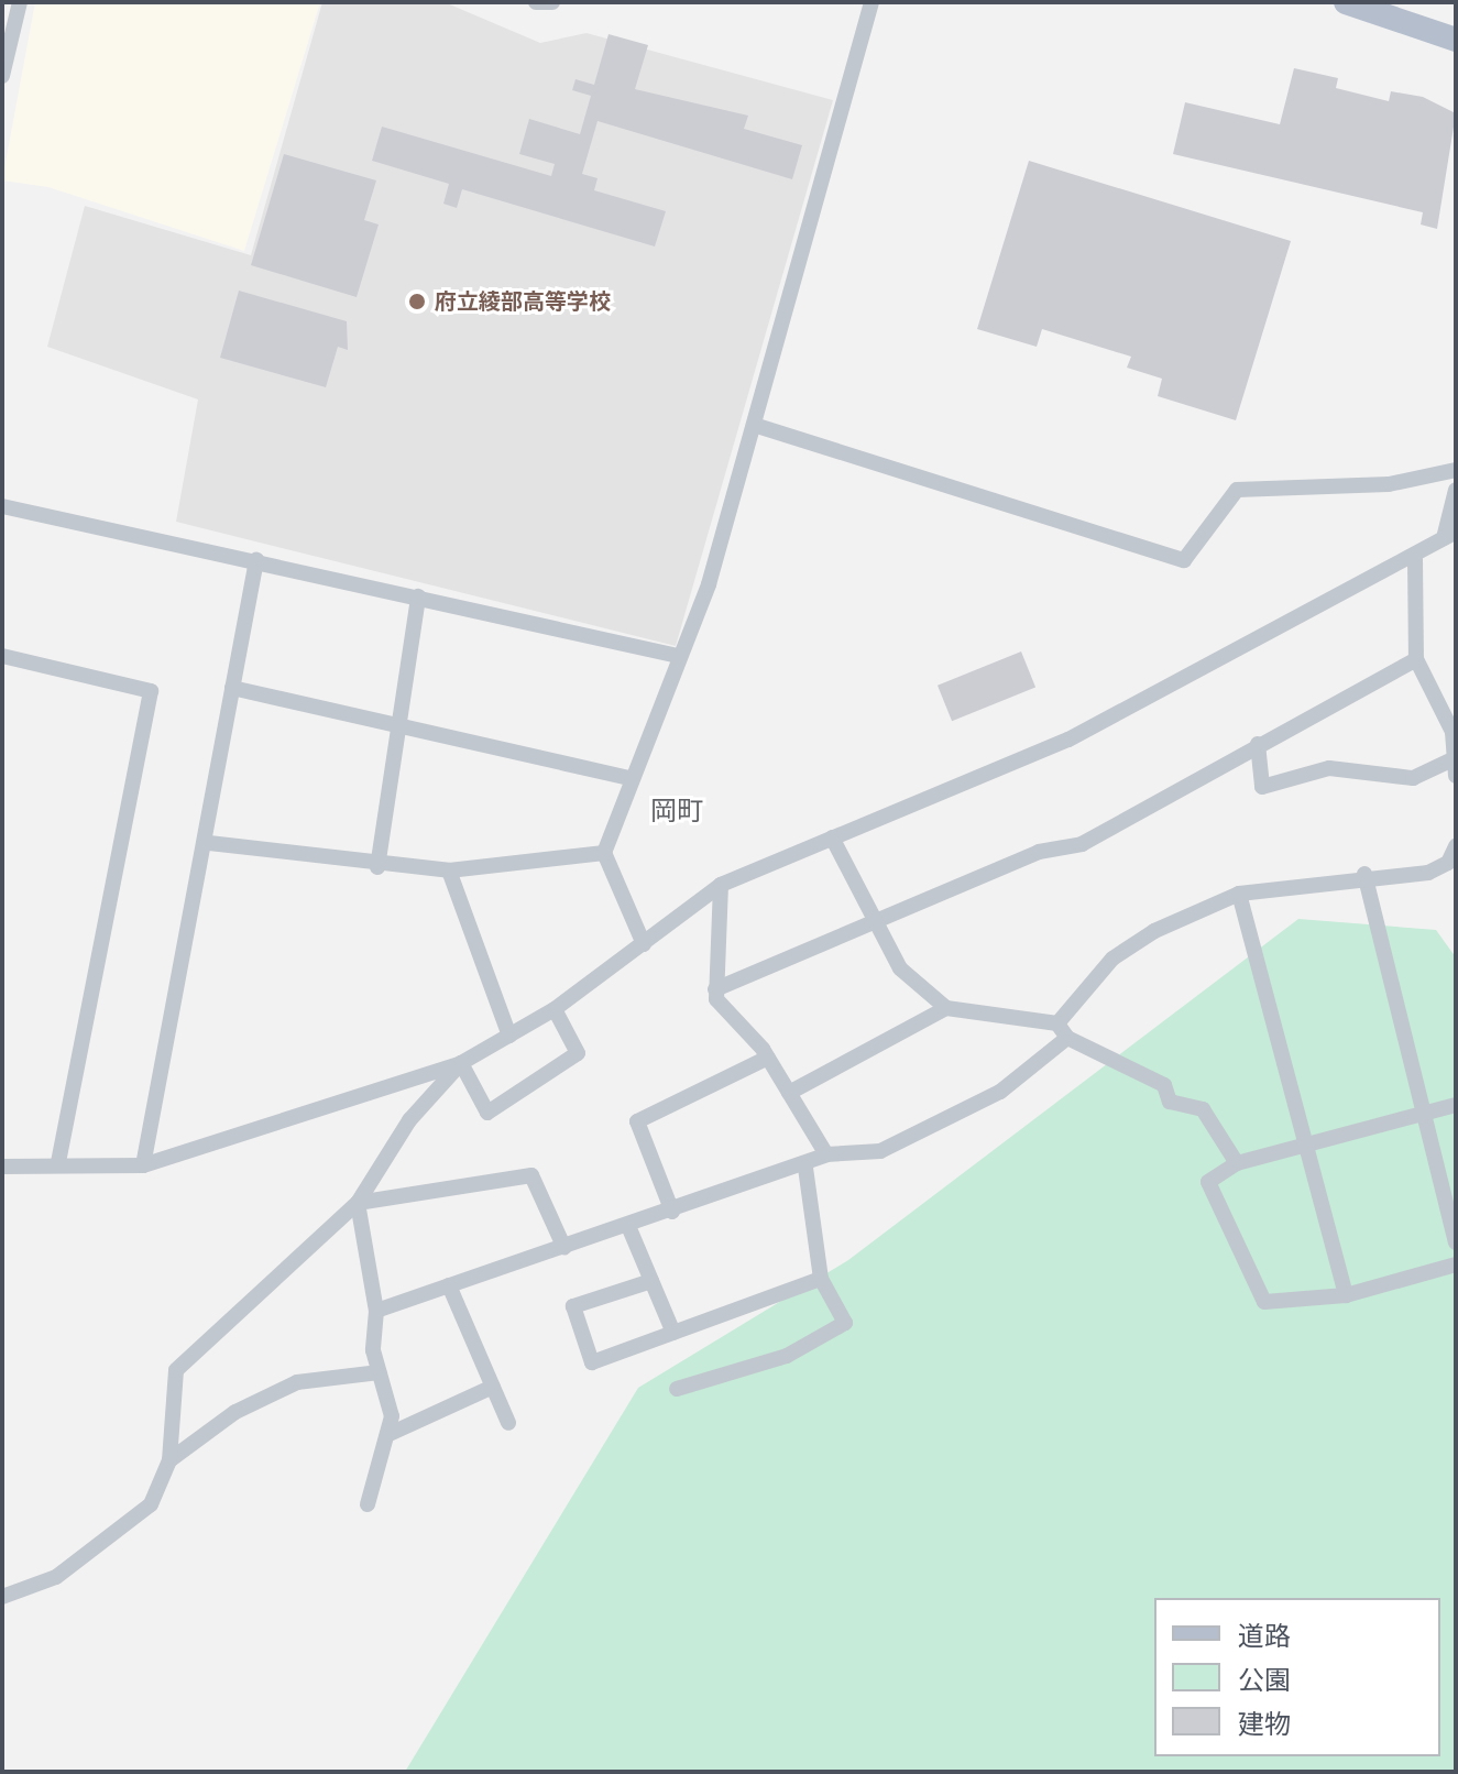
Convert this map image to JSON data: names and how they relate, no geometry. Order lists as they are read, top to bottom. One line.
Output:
{"districts":["岡町"],"places":["府立綾部高等学校"],"legend":["道路","公園","建物"]}
